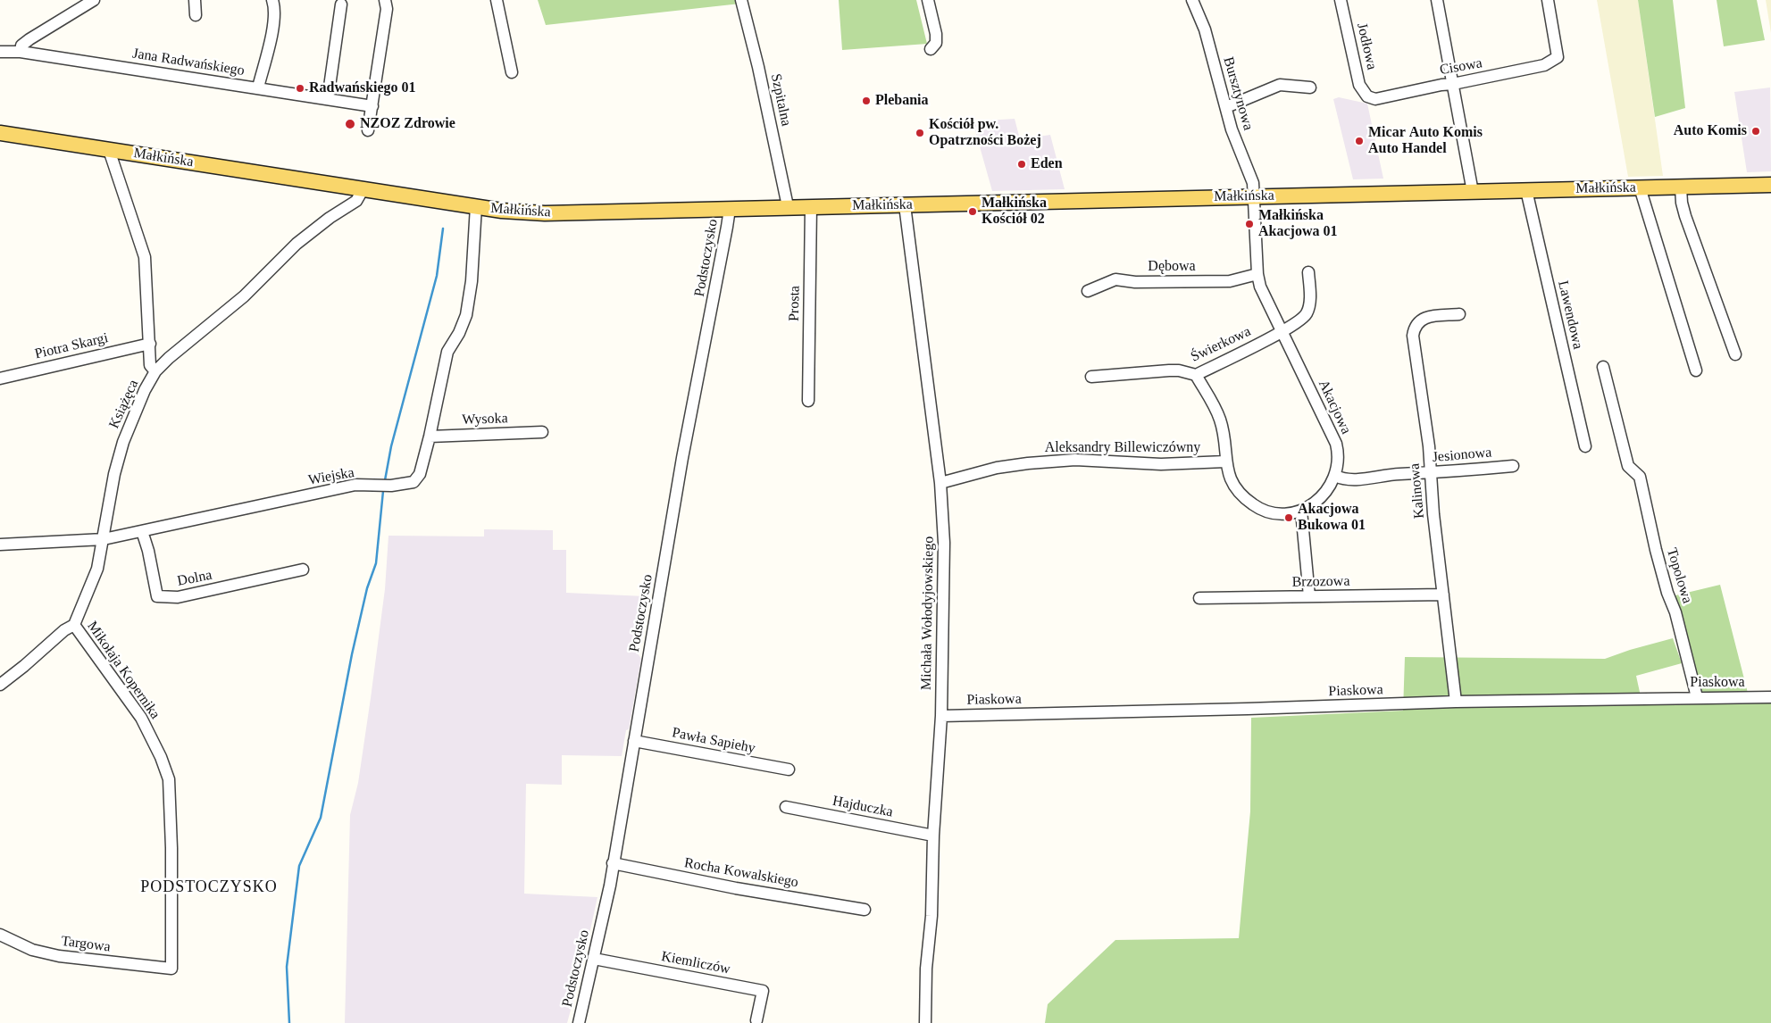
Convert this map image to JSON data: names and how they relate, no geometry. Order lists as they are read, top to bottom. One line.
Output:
{"streets":{"main road":["Małkińska"],"street":["Jodłowa","Jana Radwańskiego","Cisowa","Bursztynowa","Szpitalna","Podstoczysko","Dębowa","Prosta","Lawendowa","Świerkowa","Piotra Skargi","Książęca","Akacjowa","Wysoka","Aleksandry Billewiczówny","Jesionowa","Wiejska","Kalinowa","Topolowa","Dolna","Brzozowa","Michała Wołodyjowskiego","Mikołaja Kopernika","Piaskowa","Pawła Sapiehy","Hajduczka","Rocha Kowalskiego","Targowa","Kiemliczów"]},"crossings":[["Jodłowa","Cisowa"],["Bursztynowa","Małkińska"],["Bursztynowa","Akacjowa"],["Szpitalna","Małkińska"],["Małkińska","Podstoczysko"],["Małkińska","Prosta"],["Małkińska","Lawendowa"],["Małkińska","Książęca"],["Małkińska","Akacjowa"],["Małkińska","Wiejska"],["Małkińska","Michała Wołodyjowskiego"],["Podstoczysko","Pawła Sapiehy"],["Podstoczysko","Rocha Kowalskiego"],["Podstoczysko","Kiemliczów"],["Dębowa","Akacjowa"],["Świerkowa","Akacjowa"],["Książęca","Wiejska"],["Książęca","Mikołaja Kopernika"],["Akacjowa","Aleksandry Billewiczówny"],["Akacjowa","Jesionowa"],["Wysoka","Wiejska"],["Aleksandry Billewiczówny","Michała Wołodyjowskiego"],["Jesionowa","Kalinowa"],["Wiejska","Dolna"],["Kalinowa","Brzozowa"],["Kalinowa","Piaskowa"],["Topolowa","Piaskowa"],["Michała Wołodyjowskiego","Piaskowa"],["Michała Wołodyjowskiego","Hajduczka"],["Mikołaja Kopernika","Targowa"]],"districts":["PODSTOCZYSKO"],"places":["Radwańskiego 01","Plebania","NZOZ Zdrowie","Auto Komis","Kościół pw. Opatrzności Bożej","Micar Auto Komis Auto Handel","Eden","Małkińska Kościół 02","Małkińska Akacjowa 01","Akacjowa Bukowa 01"]}
